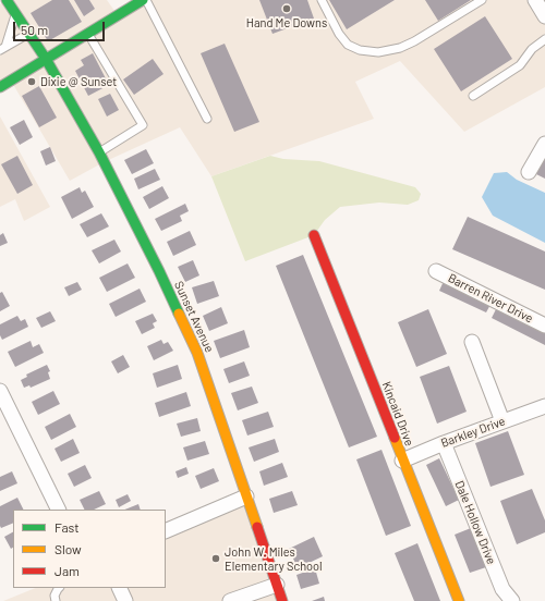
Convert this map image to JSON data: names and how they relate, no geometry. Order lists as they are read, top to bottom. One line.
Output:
{"streets":{"street":["Barren River Drive","Sunset Avenue","Kincaid Drive","Barkley Drive","Dale Hollow Drive"]},"crossings":[["Kincaid Drive","Barkley Drive"],["Barkley Drive","Dale Hollow Drive"]],"places":["Hand Me Downs","Dixie @ Sunset","John W. Miles Elementary School"],"legend":["Fast","Slow","Jam"],"scale_bar":"50 m"}
